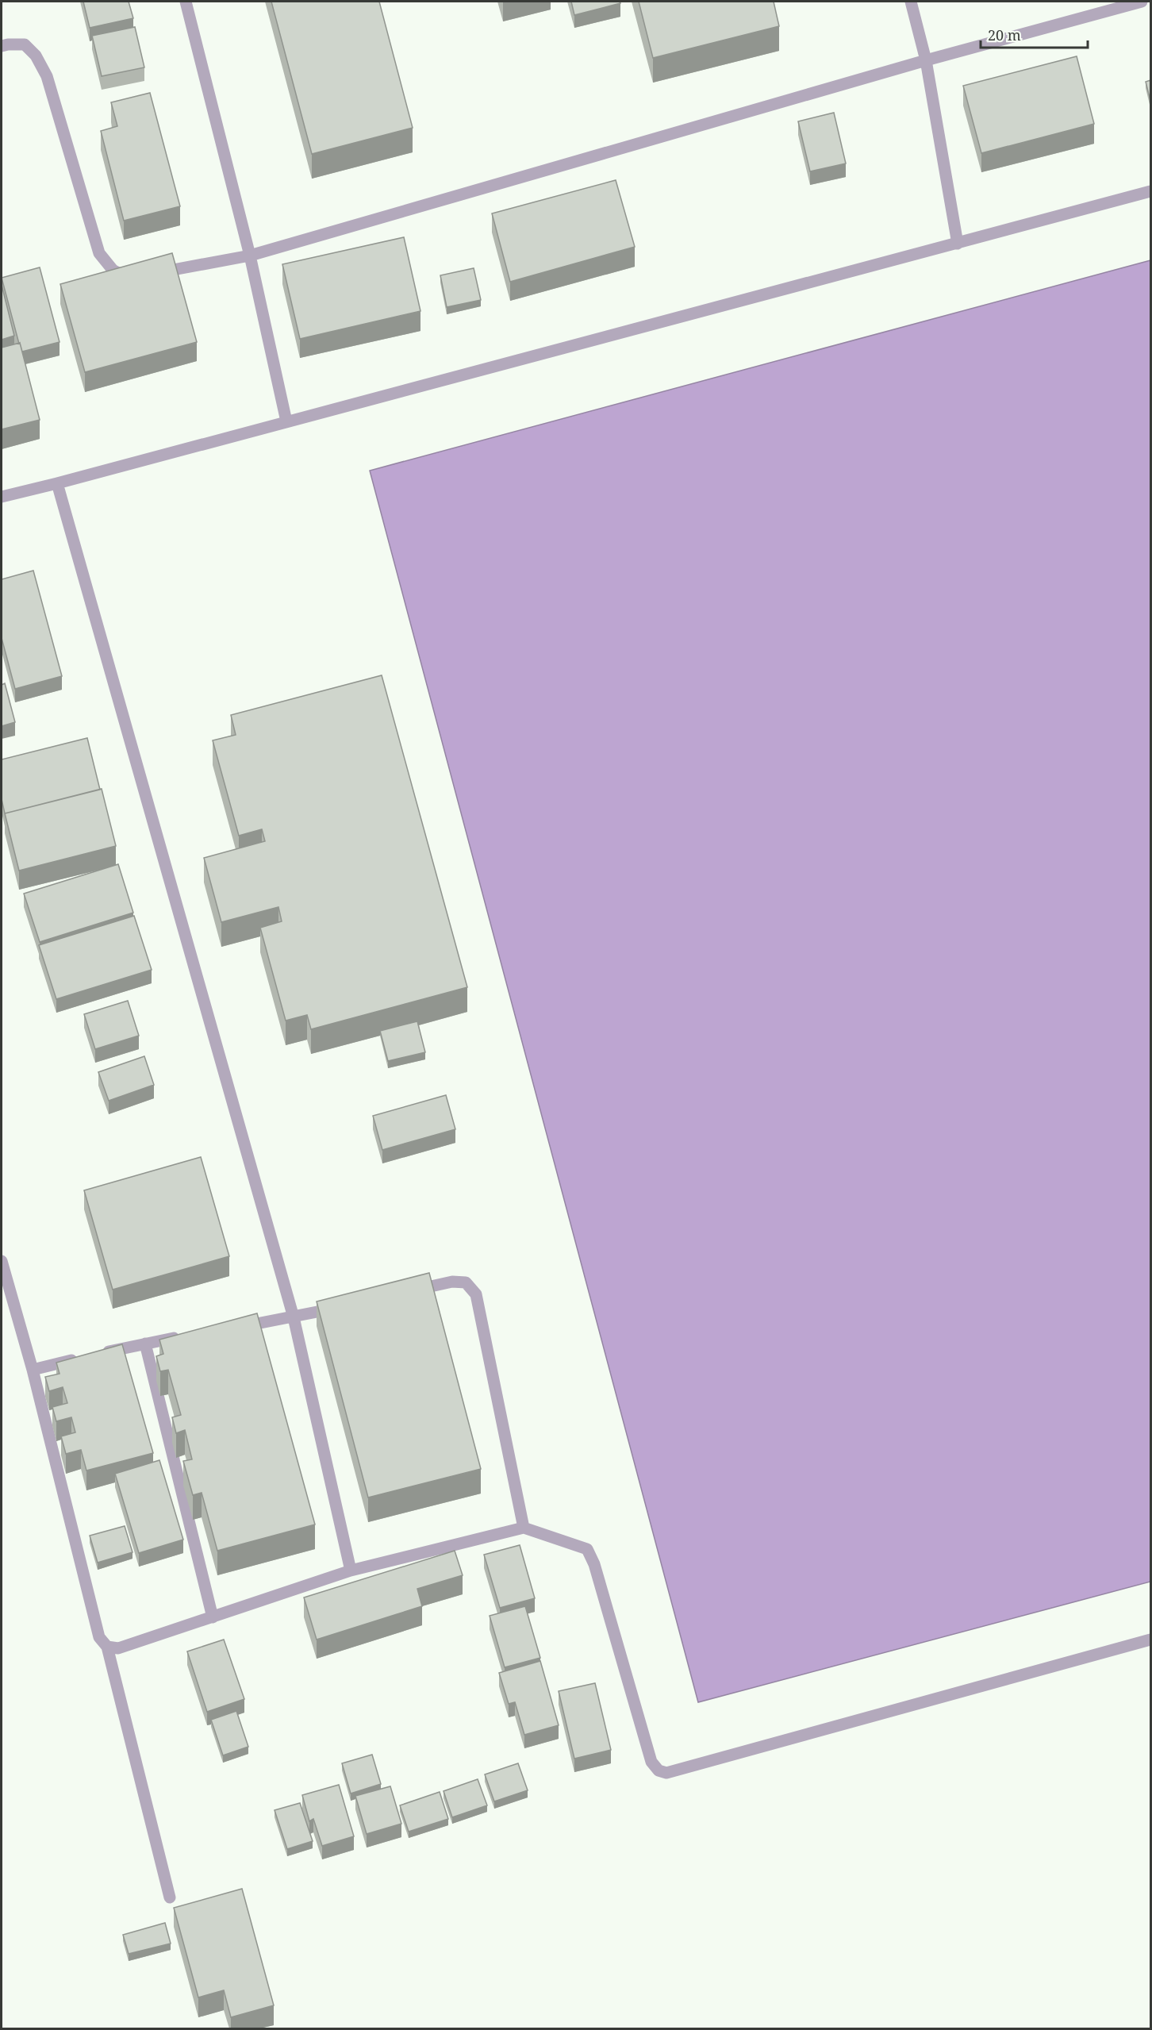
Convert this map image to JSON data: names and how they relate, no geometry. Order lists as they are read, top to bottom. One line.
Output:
{"scale_bar":"20 m"}
